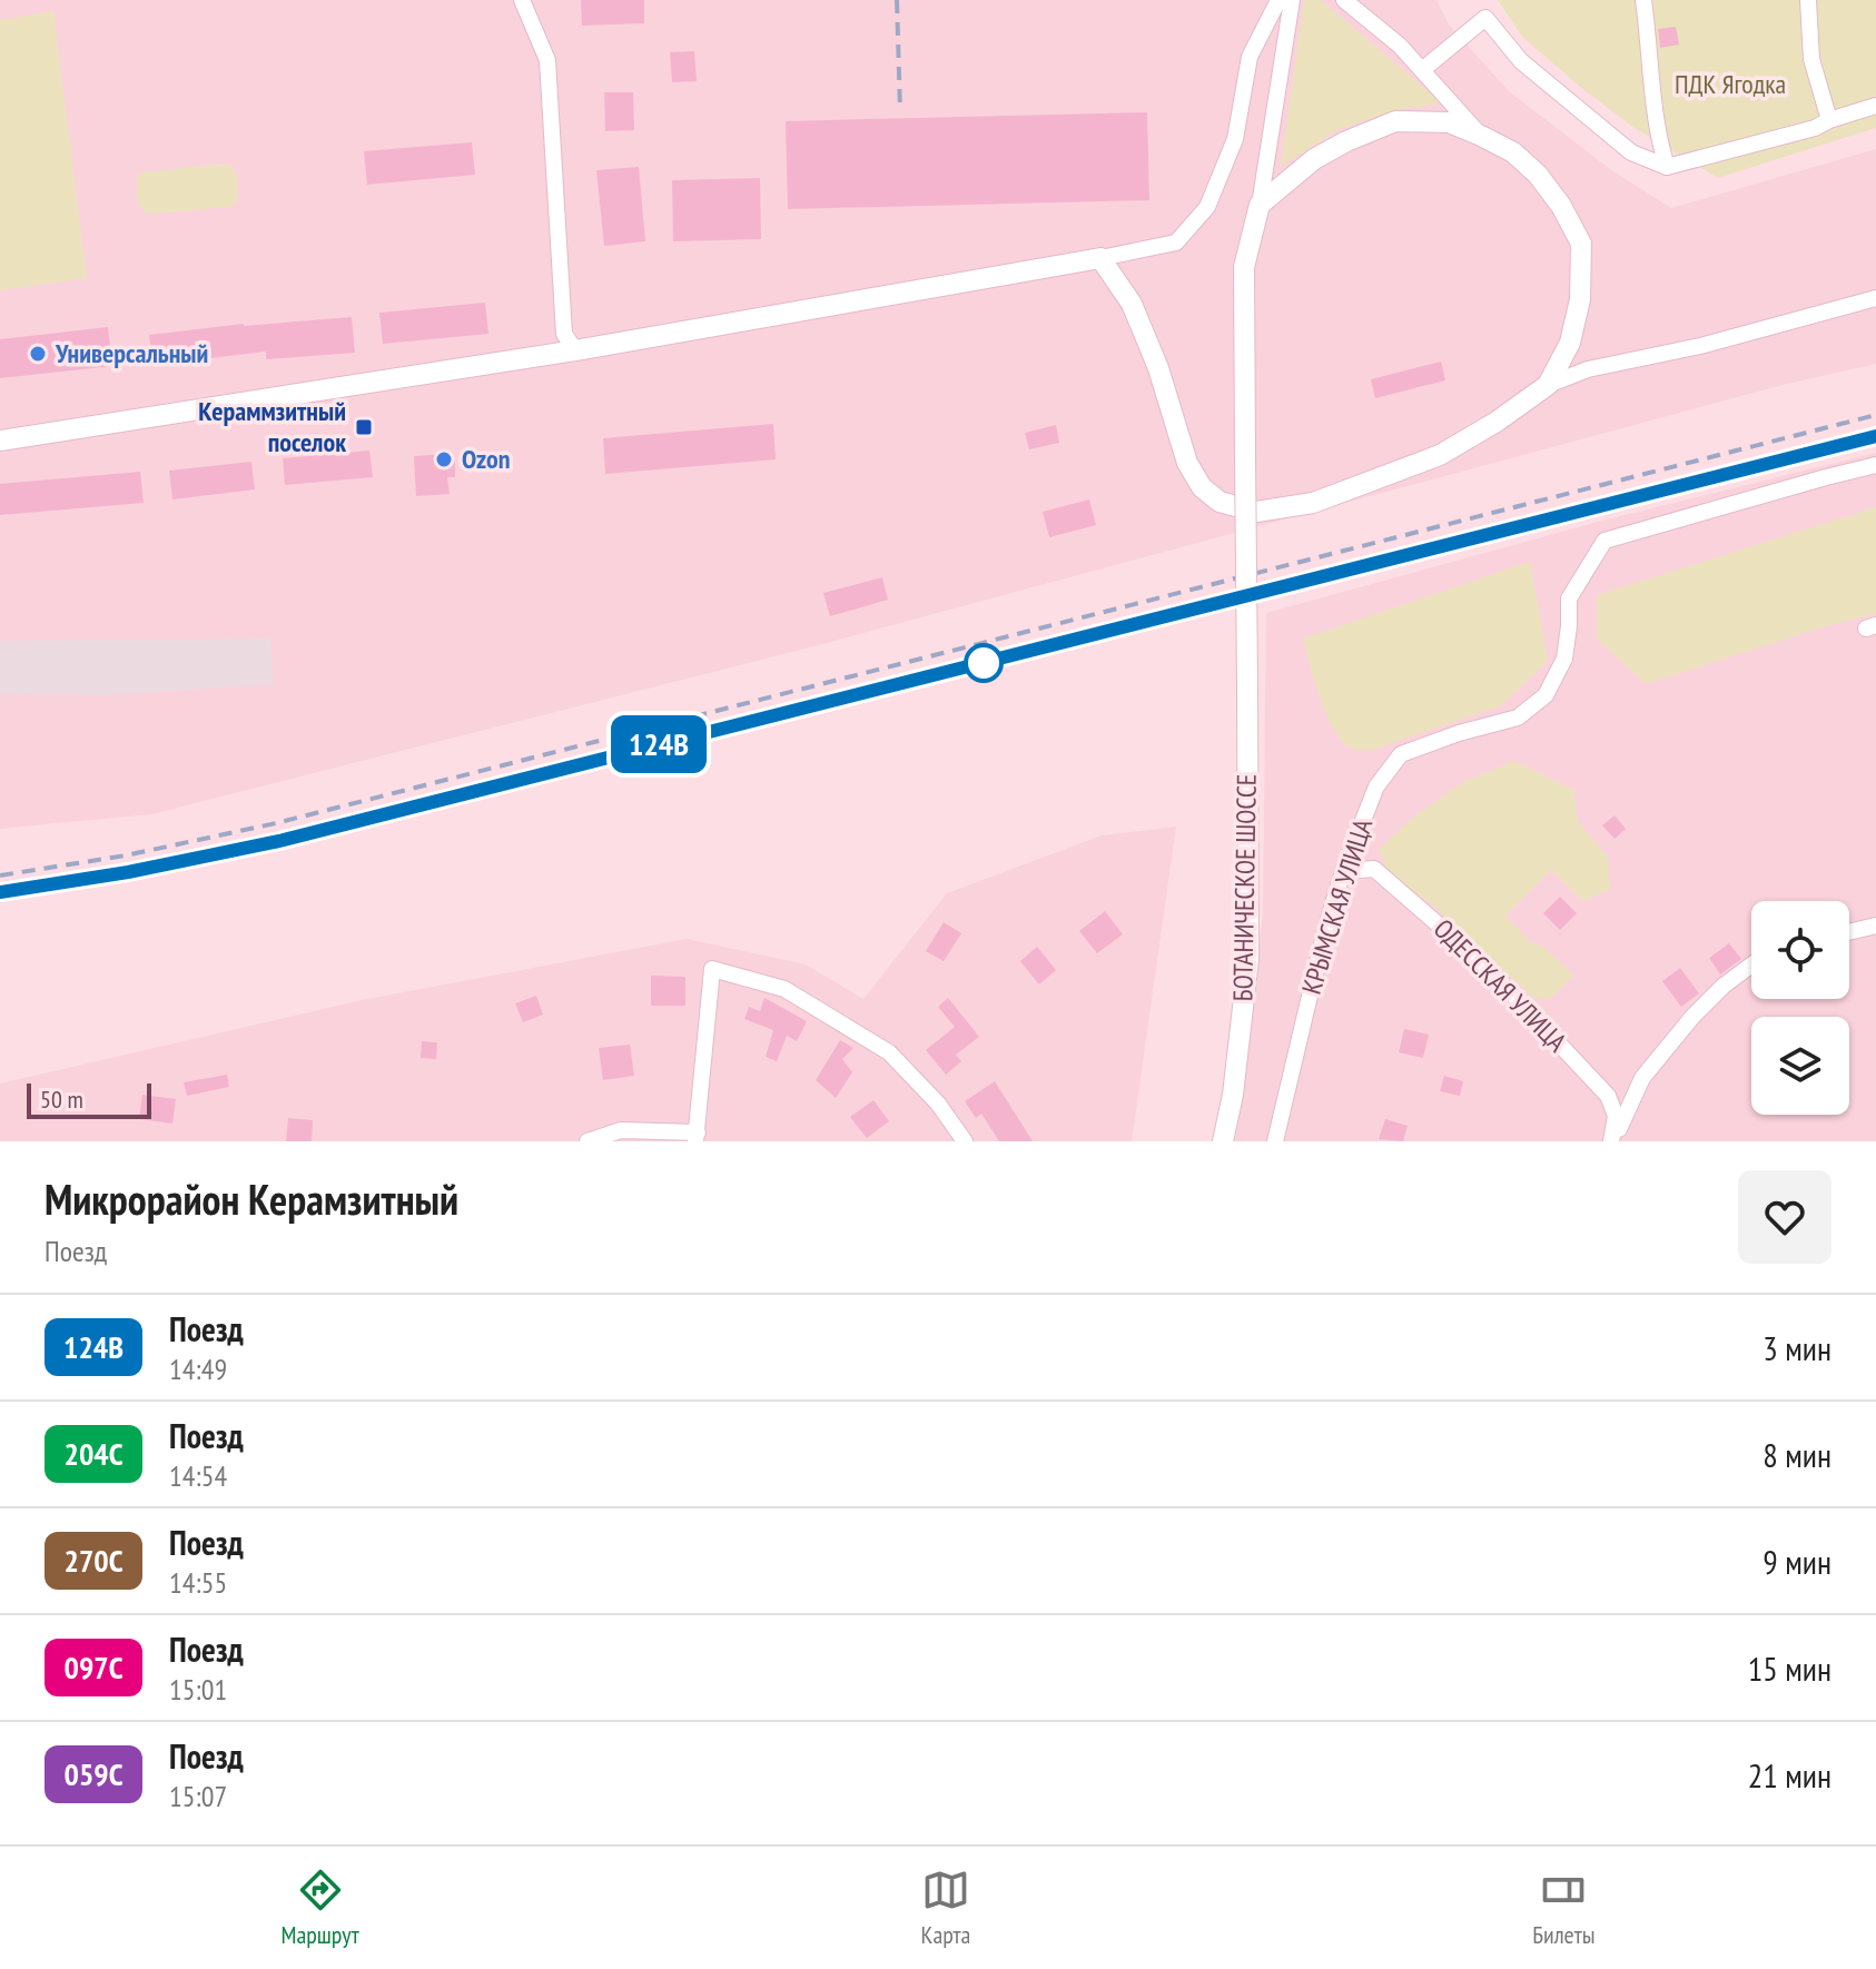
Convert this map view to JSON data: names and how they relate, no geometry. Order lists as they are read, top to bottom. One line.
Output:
{"streets":{"street":["БОТАНИЧЕСКОЕ ШОССЕ","КРЫМСКАЯ УЛИЦА","ОДЕССКАЯ УЛИЦА"]},"crossings":[["КРЫМСКАЯ УЛИЦА","ОДЕССКАЯ УЛИЦА"]],"parks":["ПДК Ягодка"],"places":{"other":["Универсальный","Ozon"],"transit":["Кераммзитный поселок"]},"scale_bar":"50 m","page":{"on_map":"124В","scale":"50 m","heading":["Микрорайон Керамзитный","Поезд"],"list":[{"mark":"124В","name":"Поезд","note":"14:49","value":"3 мин"},{"mark":"204С","name":"Поезд","note":"14:54","value":"8 мин"},{"mark":"270С","name":"Поезд","note":"14:55","value":"9 мин"},{"mark":"097С","name":"Поезд","note":"15:01","value":"15 мин"},{"mark":"059С","name":"Поезд","note":"15:07","value":"21 мин"}],"tabs":["Маршрут","Карта","Билеты"]}}
